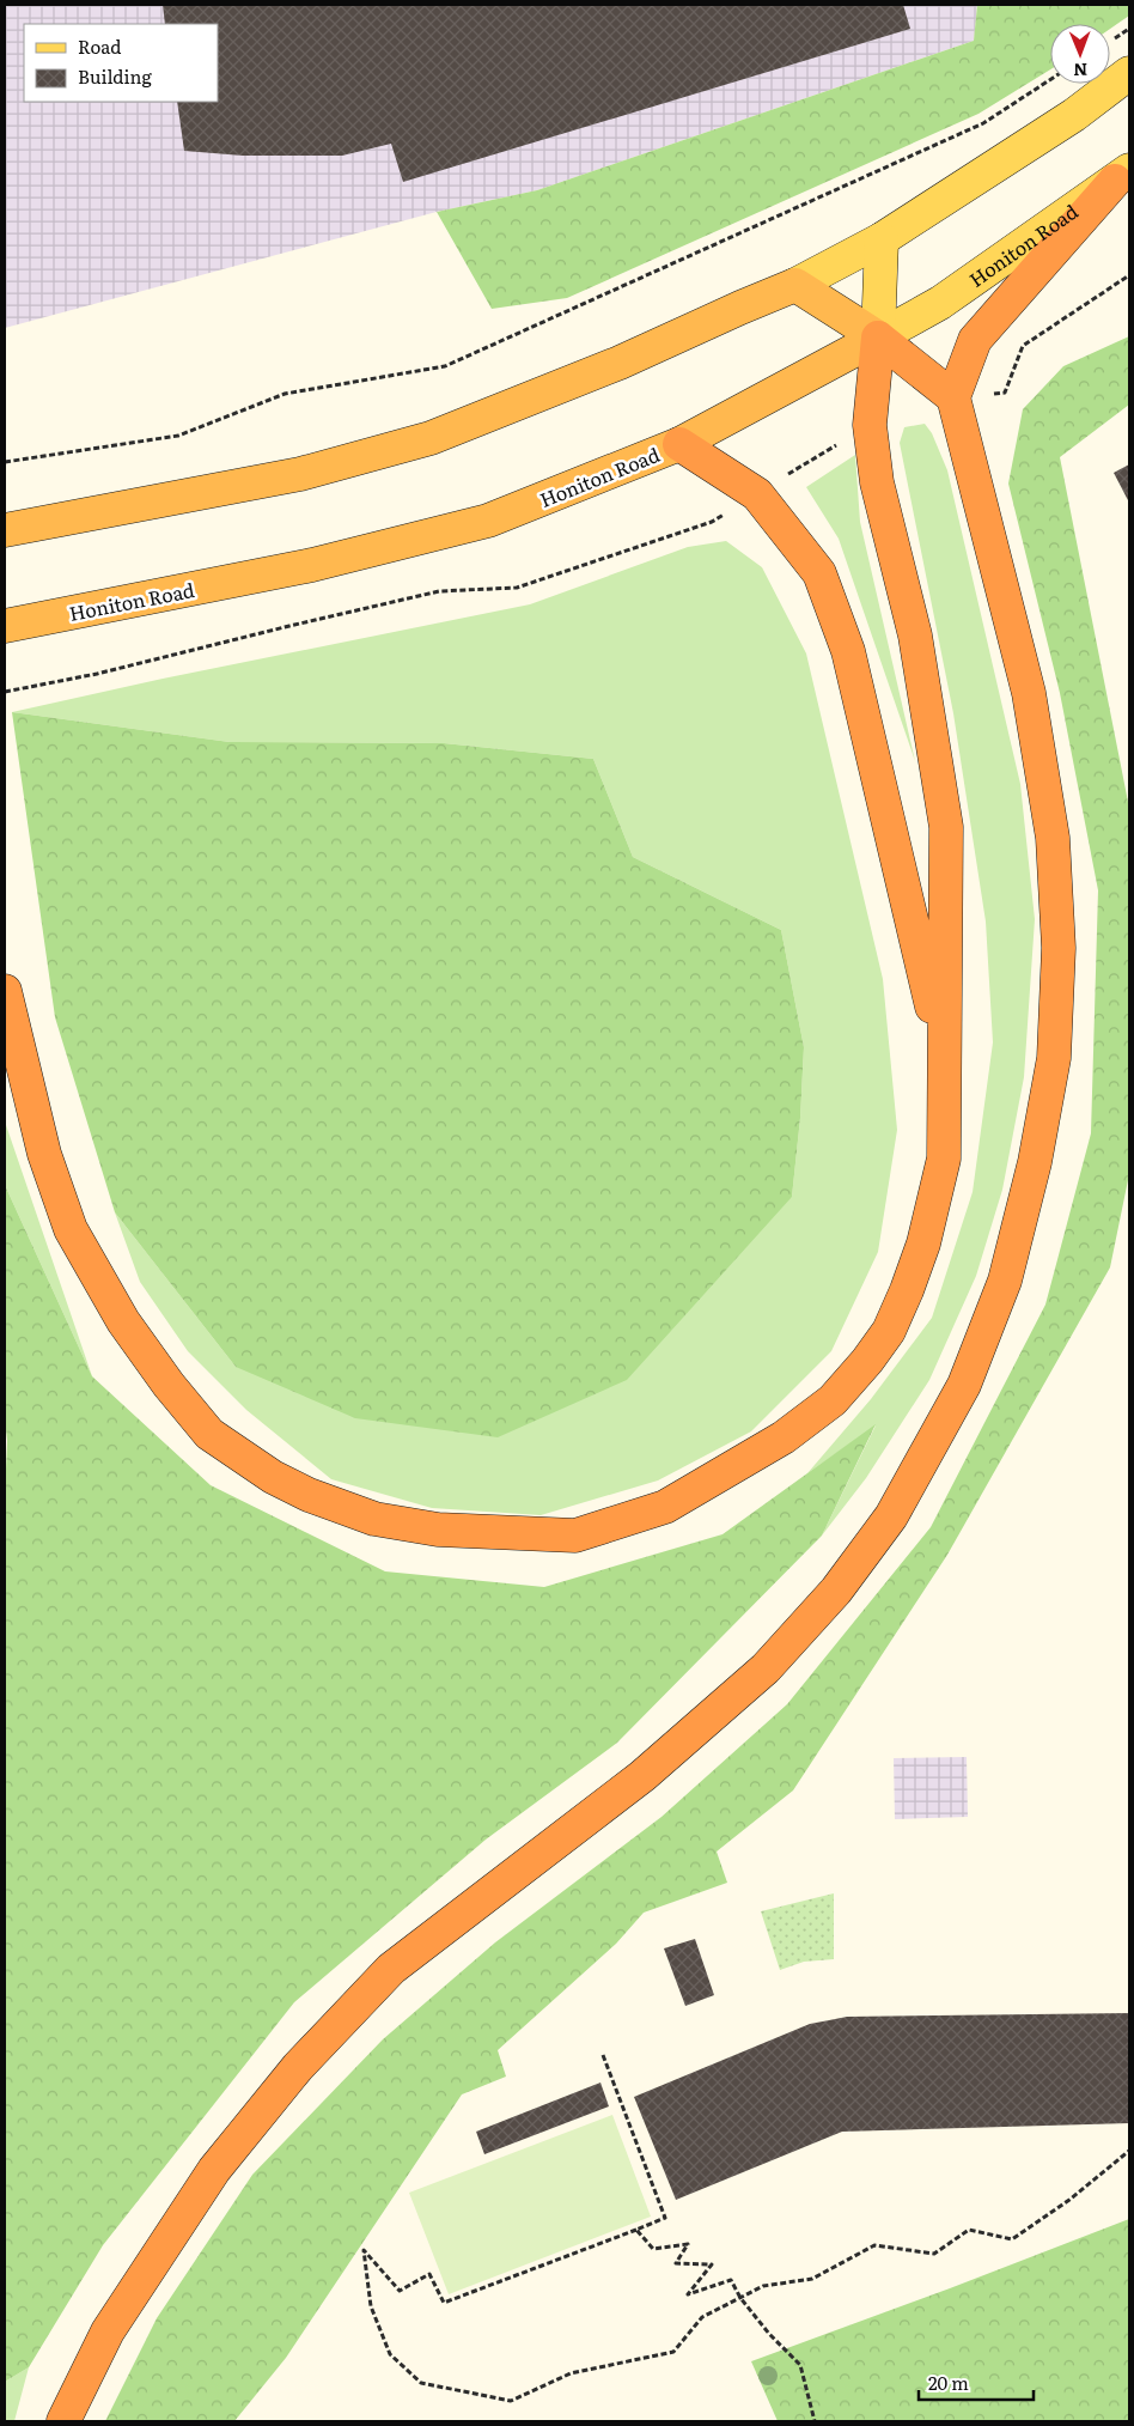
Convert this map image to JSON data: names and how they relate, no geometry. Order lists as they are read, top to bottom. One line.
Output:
{"streets":{"highway":["Honiton Road"]},"legend":["Road","Building"],"scale_bar":"20 m","north":"bottom"}
